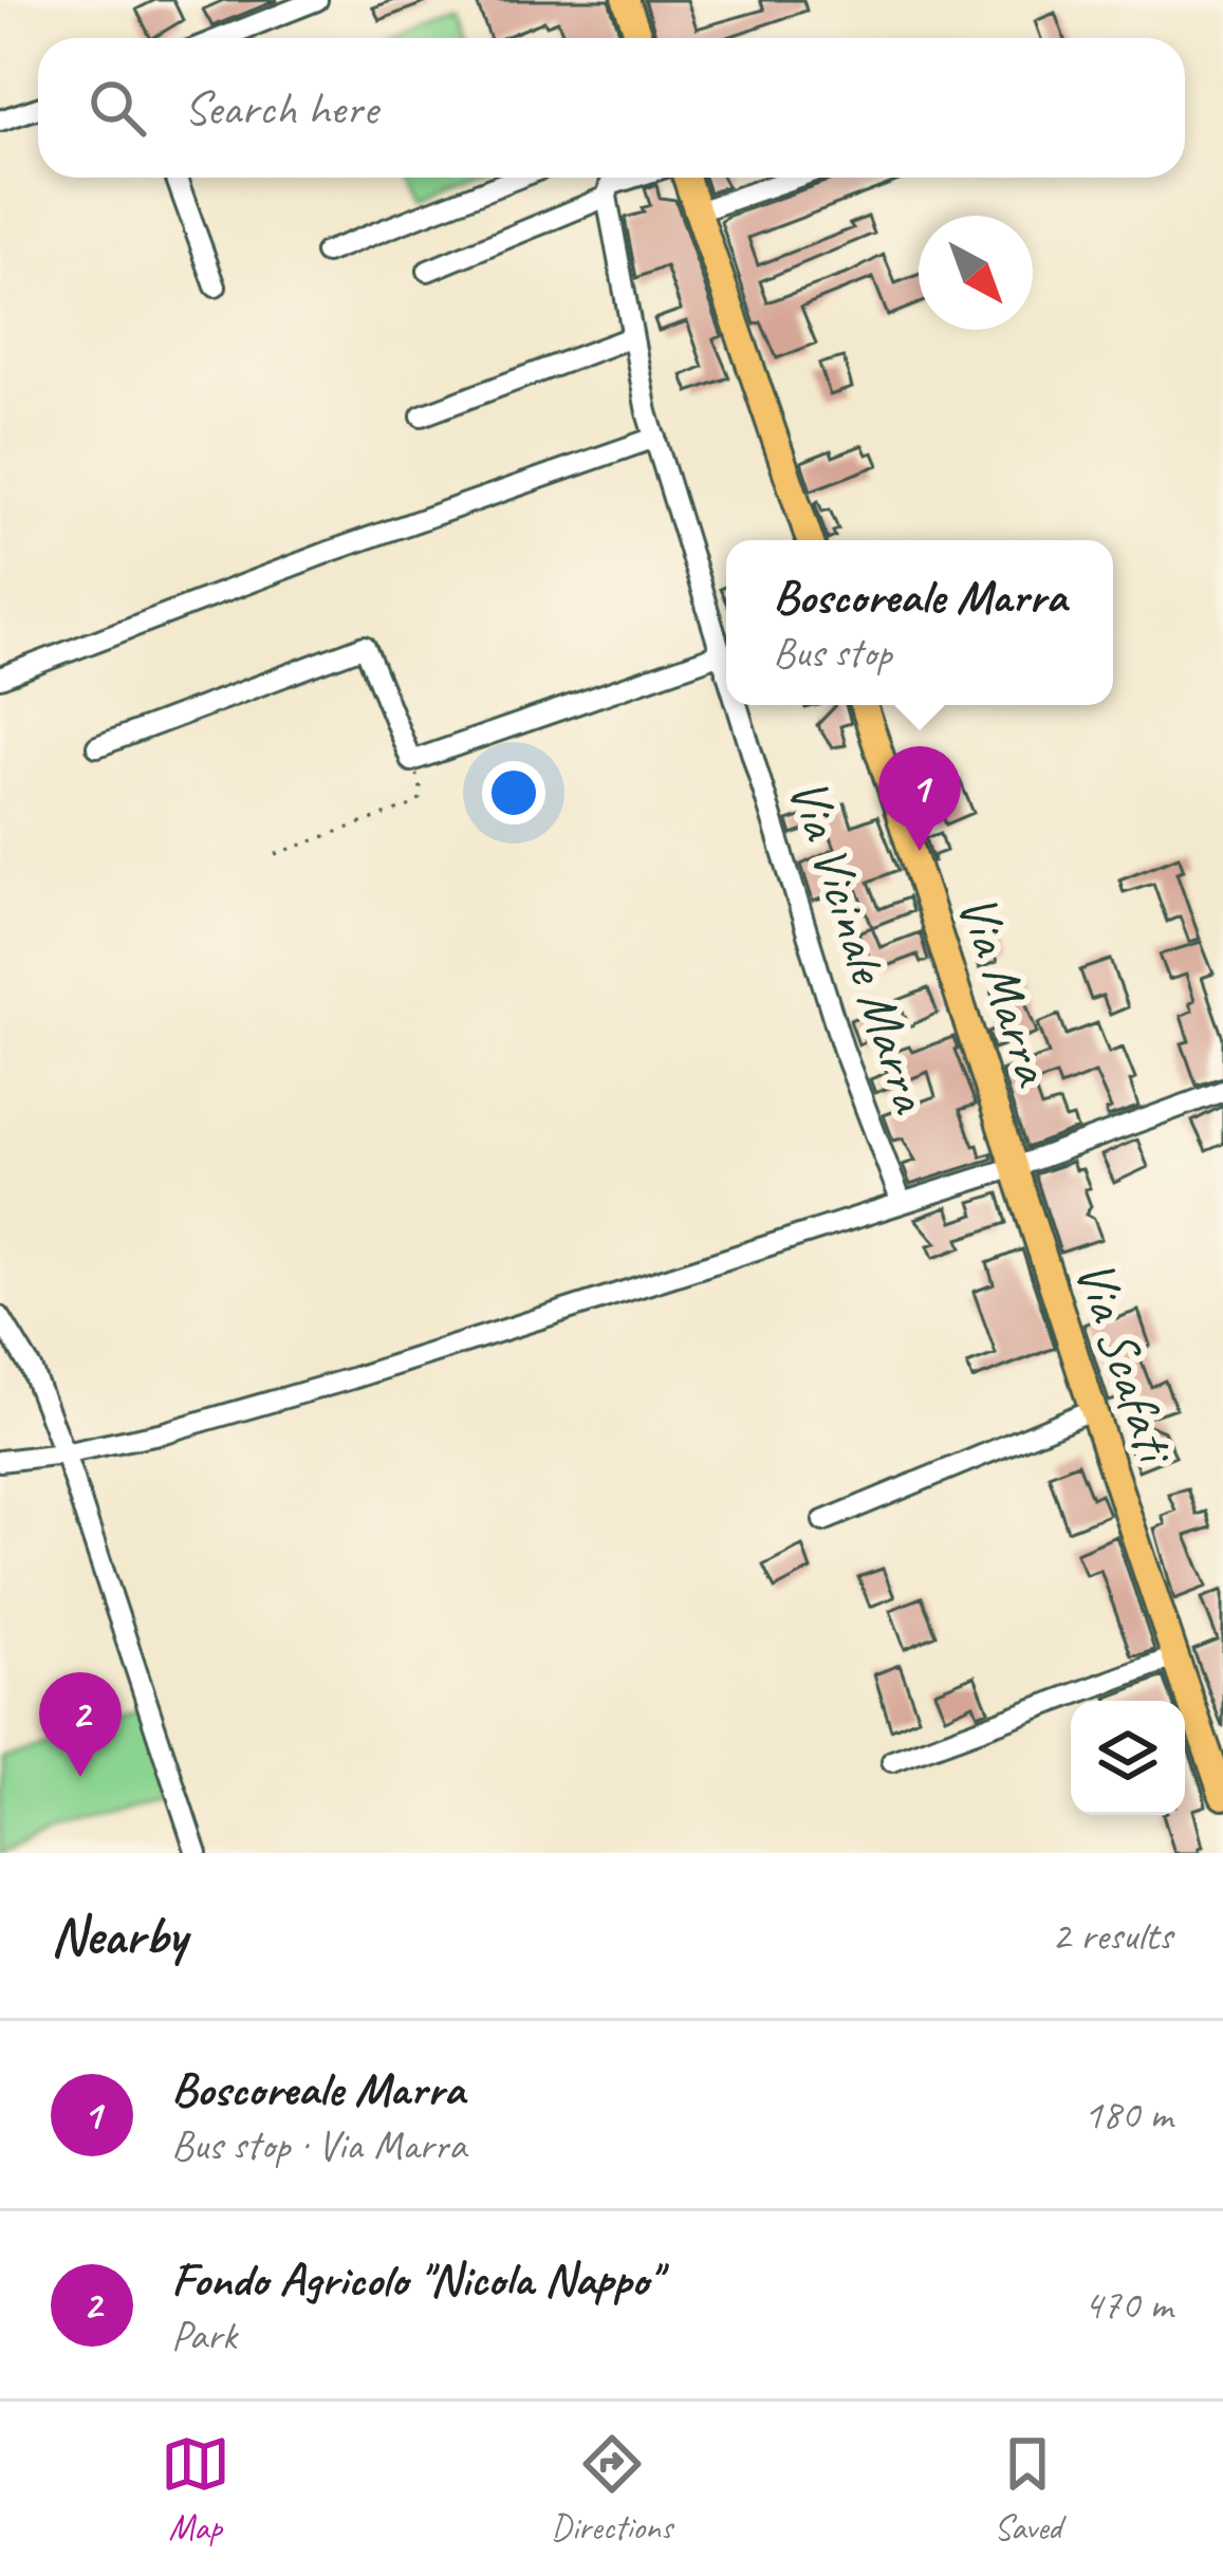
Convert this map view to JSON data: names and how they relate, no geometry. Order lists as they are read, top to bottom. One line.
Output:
{"streets":{"main road":["Via Marra","Via Scafati"],"street":["Via Vicinale Marra"]},"crossings":[["Via Marra","Via Scafati"]],"north":"bottom right","page":{"search":"Search here","popup":["Boscoreale Marra","Bus stop"],"pins":["1","2"],"heading":["Nearby","2 results"],"list":[{"mark":"1","name":"Boscoreale Marra","note":"Bus stop · Via Marra","value":"180 m"},{"mark":"2","name":"Fondo Agricolo \"Nicola Nappo\"","note":"Park","value":"470 m"}],"nav":["Map","Directions","Saved"]}}
